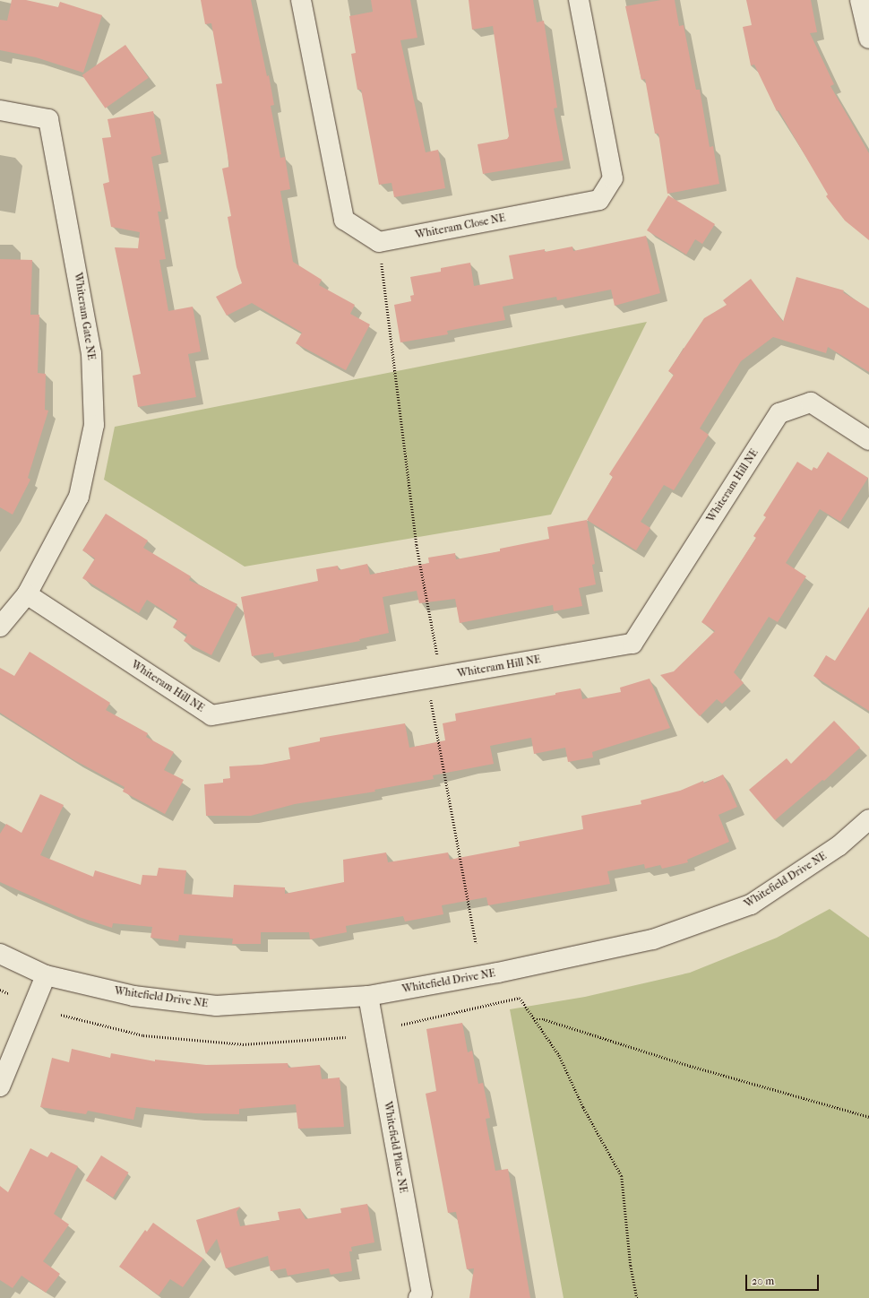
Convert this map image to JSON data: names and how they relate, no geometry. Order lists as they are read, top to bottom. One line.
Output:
{"streets":{"street":["Whiteram Close NE","Whiteram Gate NE","Whiteram Hill NE","Whitefield Drive NE","Whitefield Place NE"]},"crossings":[["Whiteram Gate NE","Whiteram Hill NE"],["Whitefield Drive NE","Whitefield Place NE"]],"scale_bar":"20 m"}
